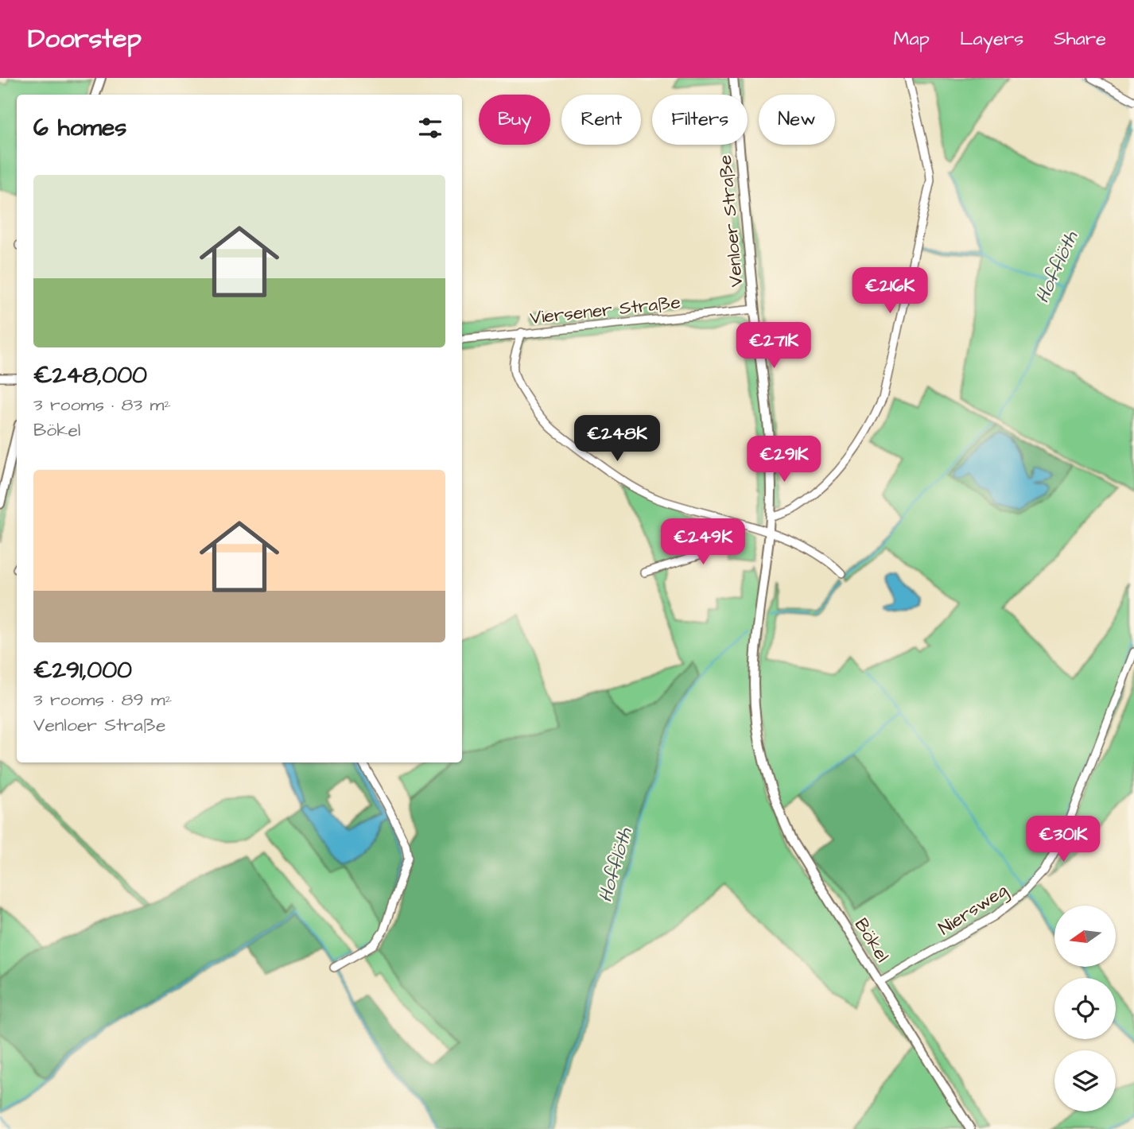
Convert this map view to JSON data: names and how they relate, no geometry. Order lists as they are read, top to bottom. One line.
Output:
{"streets":{"main road":["Venloer Straße","Bökel"],"street":["Viersener Straße","Niersweg"]},"crossings":[["Venloer Straße","Viersener Straße"],["Venloer Straße","Bökel"],["Niersweg","Bökel"]],"water":["Hofflöth"],"north":"left","page":{"header":"Doorstep","nav":["Map","Layers","Share"],"chip":["Buy","Rent","Filters","New"],"heading":"6 homes","list":[{"name":"€248,000","note":"3 rooms · 83 m² · Bökel"},{"name":"€291,000","note":"3 rooms · 89 m² · Venloer Straße"}],"price":["€216K","€271K","€248K","€291K","€249K","€301K"]}}
